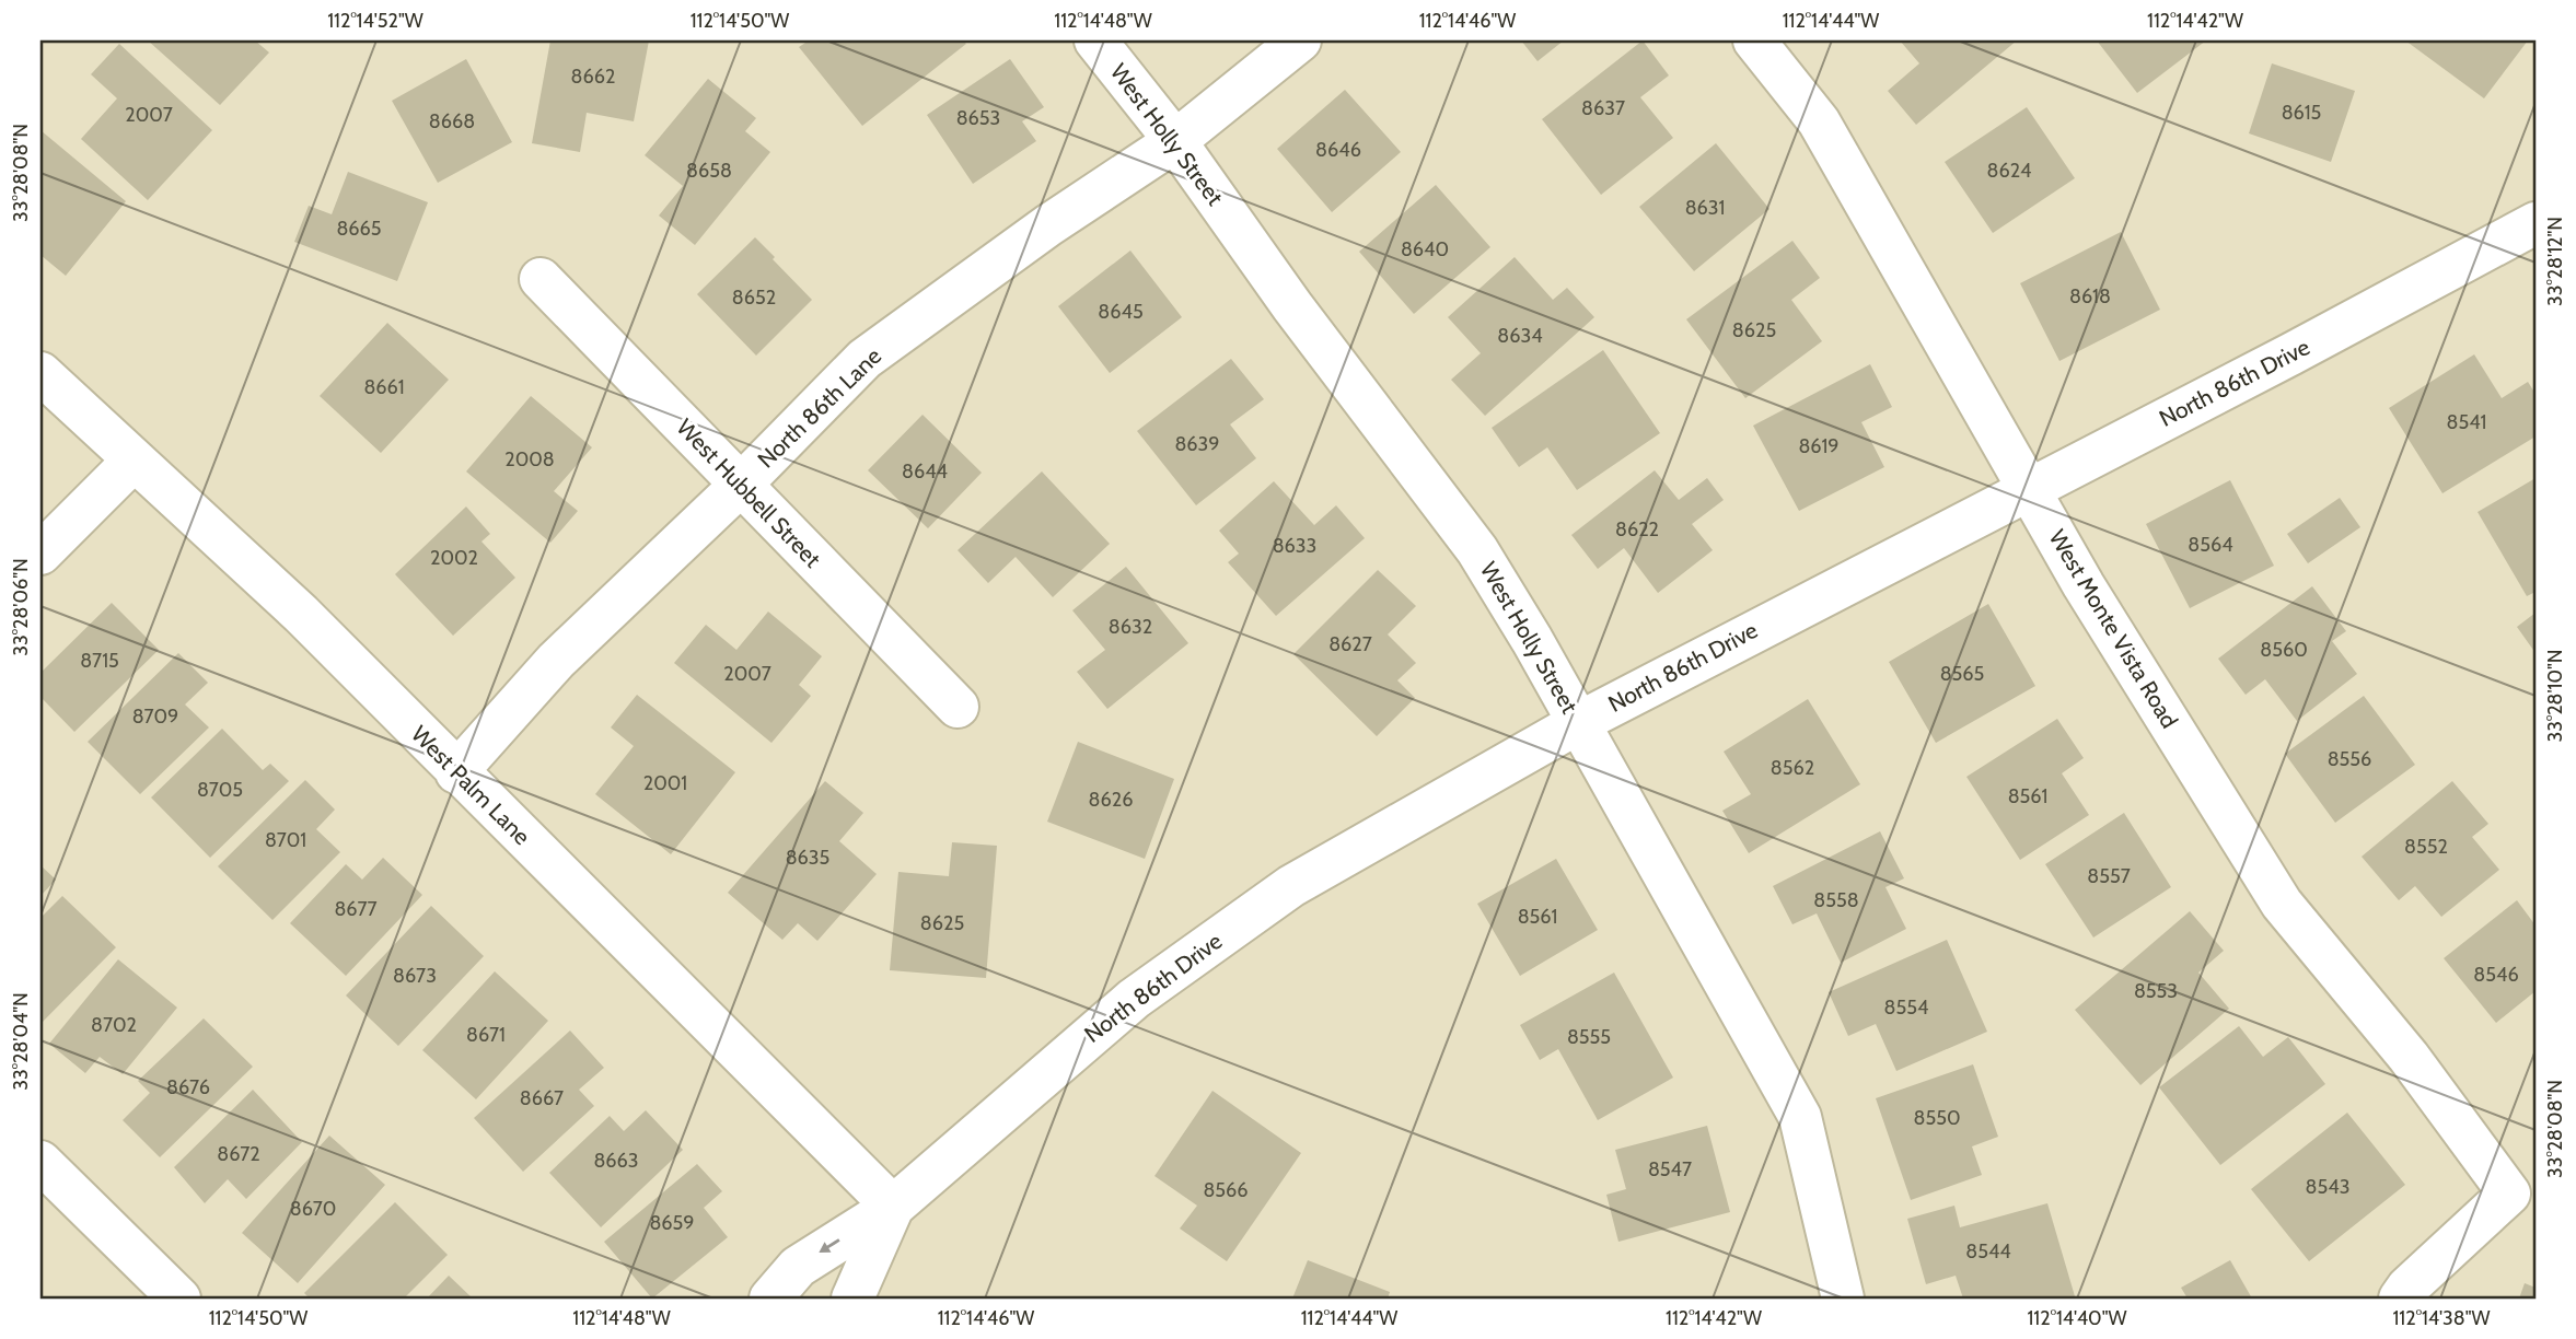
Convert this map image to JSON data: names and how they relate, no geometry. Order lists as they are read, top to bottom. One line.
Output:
{"streets":{"street":["West Holly Street","North 86th Drive","North 86th Lane","West Hubbell Street","West Monte Vista Road","West Palm Lane"]},"crossings":[["West Holly Street","North 86th Drive"],["West Holly Street","North 86th Lane"],["North 86th Drive","West Monte Vista Road"],["North 86th Drive","West Palm Lane"],["North 86th Lane","West Hubbell Street"],["North 86th Lane","West Palm Lane"]],"house_numbers":["8662","8637","8615","2007","8653","8668","8646","8658","8624","8631","8665","8640","8618","8652","8645","8625","8634","8661","8541","8639","8619","2008","8644","8622","8564","8633","2002","8632","8627","8560","8715","2007","8565","8709","8556","8562","2001","8705","8561","8626","8701","8552","8635","8557","8558","8677","8561","8625","8546","8673","8553","8554","8702","8671","8555","8676","8667","8550","8672","8663","8547","8543","8566","8670","8659","8544"],"coordinates":["112°14'52\"W","112°14'50\"W","112°14'48\"W","112°14'46\"W","112°14'44\"W","112°14'42\"W","33°28'08\"N","33°28'12\"N","33°28'06\"N","33°28'10\"N","33°28'04\"N","112°14'40\"W","112°14'38\"W"]}
